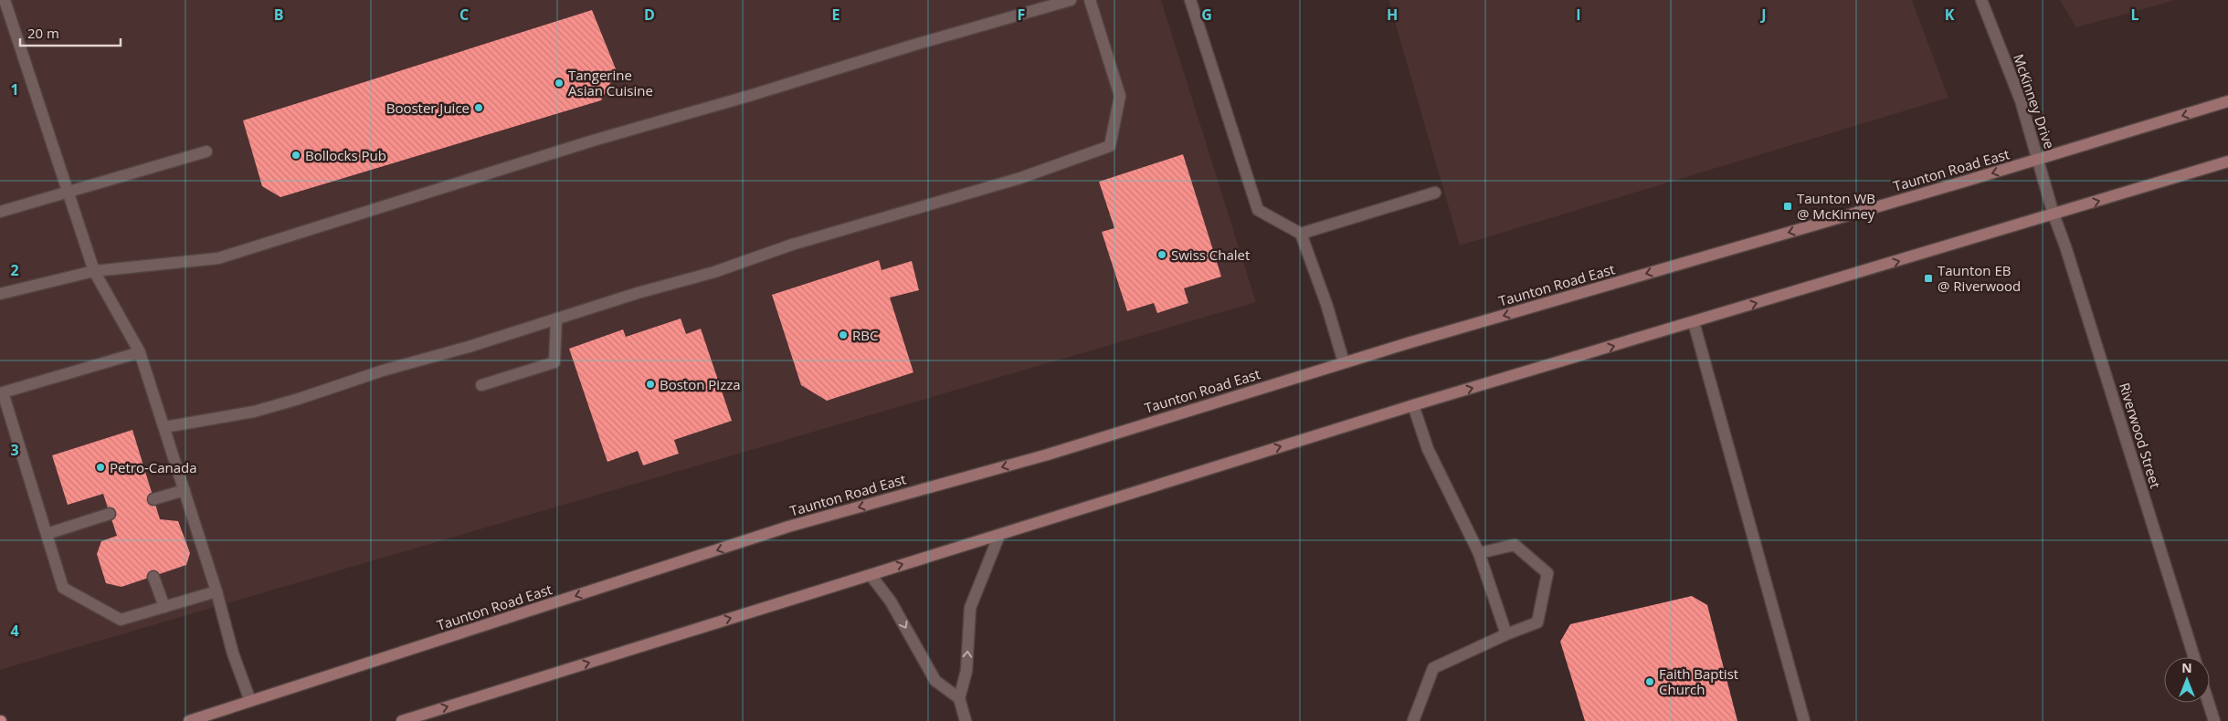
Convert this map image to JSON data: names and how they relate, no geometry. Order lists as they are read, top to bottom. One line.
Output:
{"streets":{"main road":["Taunton Road East"],"street":["McKinney Drive","Riverwood Street"]},"crossings":[["McKinney Drive","Taunton Road East"],["McKinney Drive","Riverwood Street"]],"places":{"other":["Tangerine Asian Cuisine","Booster Juice","Bollocks Pub","Swiss Chalet","RBC","Boston Pizza","Petro-Canada","Faith Baptist Church"],"transit":["Taunton WB @ McKinney","Taunton EB @ Riverwood"]},"scale_bar":"20 m","north":"top","grid":{"columns":["B","C","D","E","F","G","H","I","J","K","L"],"rows":["1","2","3","4"]}}
